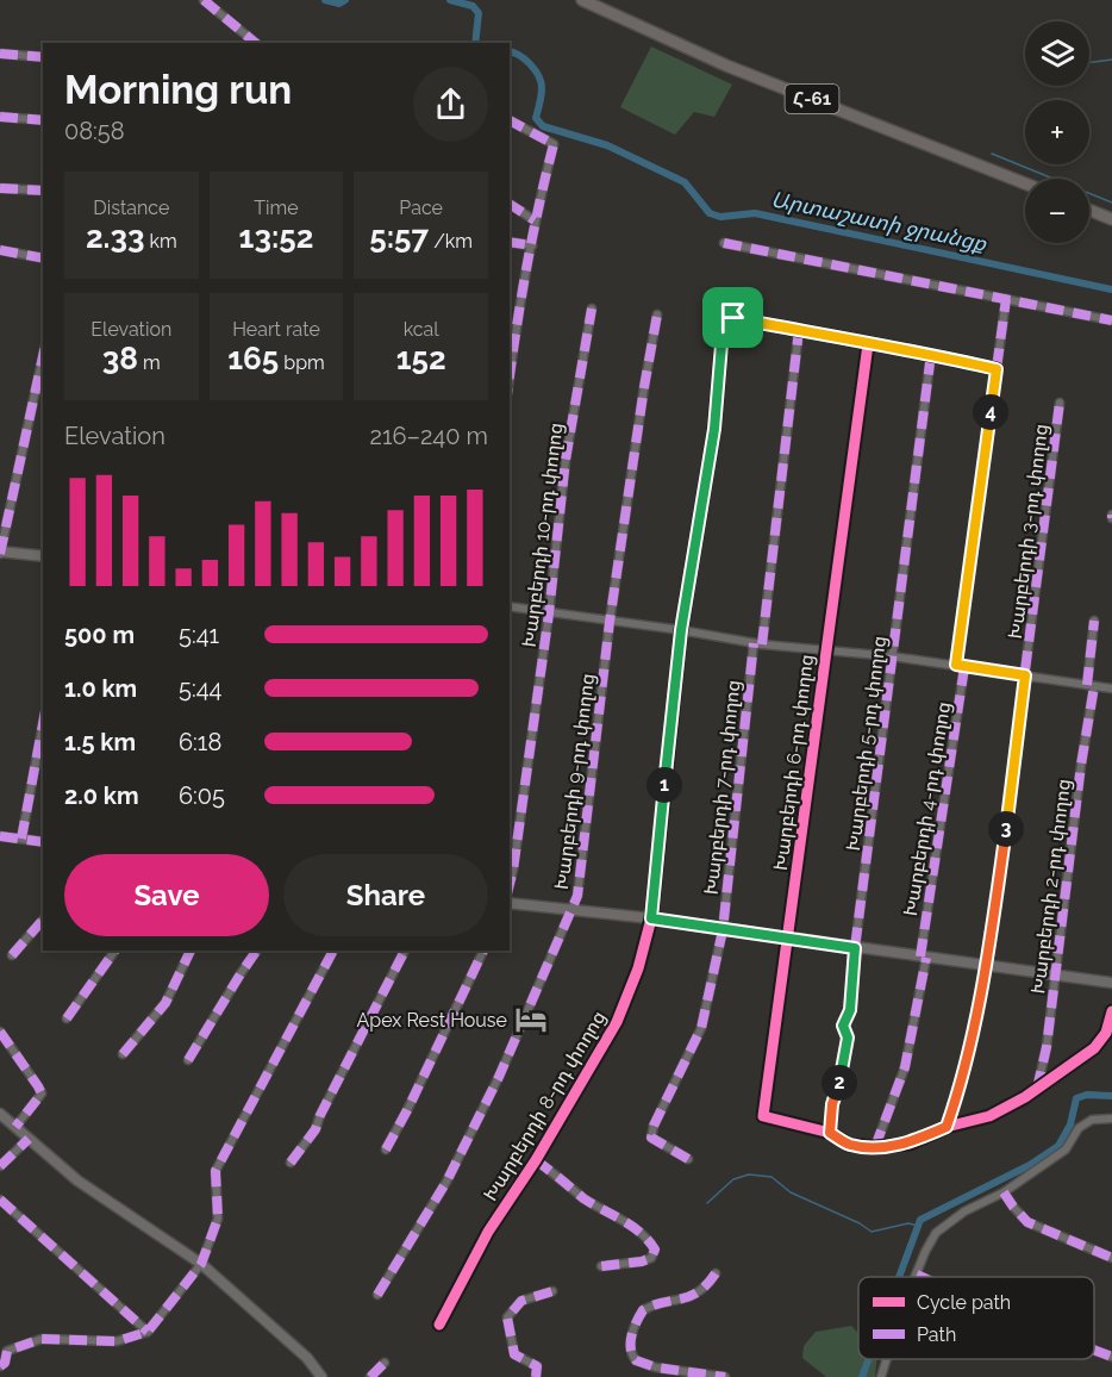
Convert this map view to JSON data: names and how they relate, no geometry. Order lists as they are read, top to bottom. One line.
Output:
{"streets":{"main road":["Հ-61"],"street":["Խարբերդի 3-րդ փողոց","Խարբերդի 10-րդ փողոց","Խարբերդի 5-րդ փողոց","Խարբերդի 6-րդ փողոց","Խարբերդի 9-րդ փողոց","Խարբերդի 7-րդ փողոց","Խարբերդի 4-րդ փողոց","Խարբերդի 2-րդ փողոց","Խարբերդի 8-րդ փողոց"]},"crossings":[["Խարբերդի 5-րդ փողոց","Խարբերդի 6-րդ փողոց"],["Խարբերդի 5-րդ փողոց","Խարբերդի 8-րդ փողոց"],["Խարբերդի 6-րդ փողոց","Խարբերդի 8-րդ փողոց"],["Խարբերդի 4-րդ փողոց","Խարբերդի 8-րդ փողոց"]],"water":["Արտաշատի ջրանցք"],"places":{"hotel":["Apex Rest House"]},"legend":["Cycle path","Path"],"page":{"map_buttons":["+","−"],"heading":["Morning run","08:58"],"stats":[["Distance","2.33 km"],["Time","13:52"],["Pace","5:57 /km"],["Elevation","38 m"],["Heart rate","165 bpm"],["kcal","152"]],"pins":["4","1","3","2"],"chart":["Elevation","216–240 m"],"list":[{"name":"500 m","note":"5:41"},{"name":"1.0 km","note":"5:44"},{"name":"1.5 km","note":"6:18"},{"name":"2.0 km","note":"6:05"}],"buttons":["Save","Share"]}}
